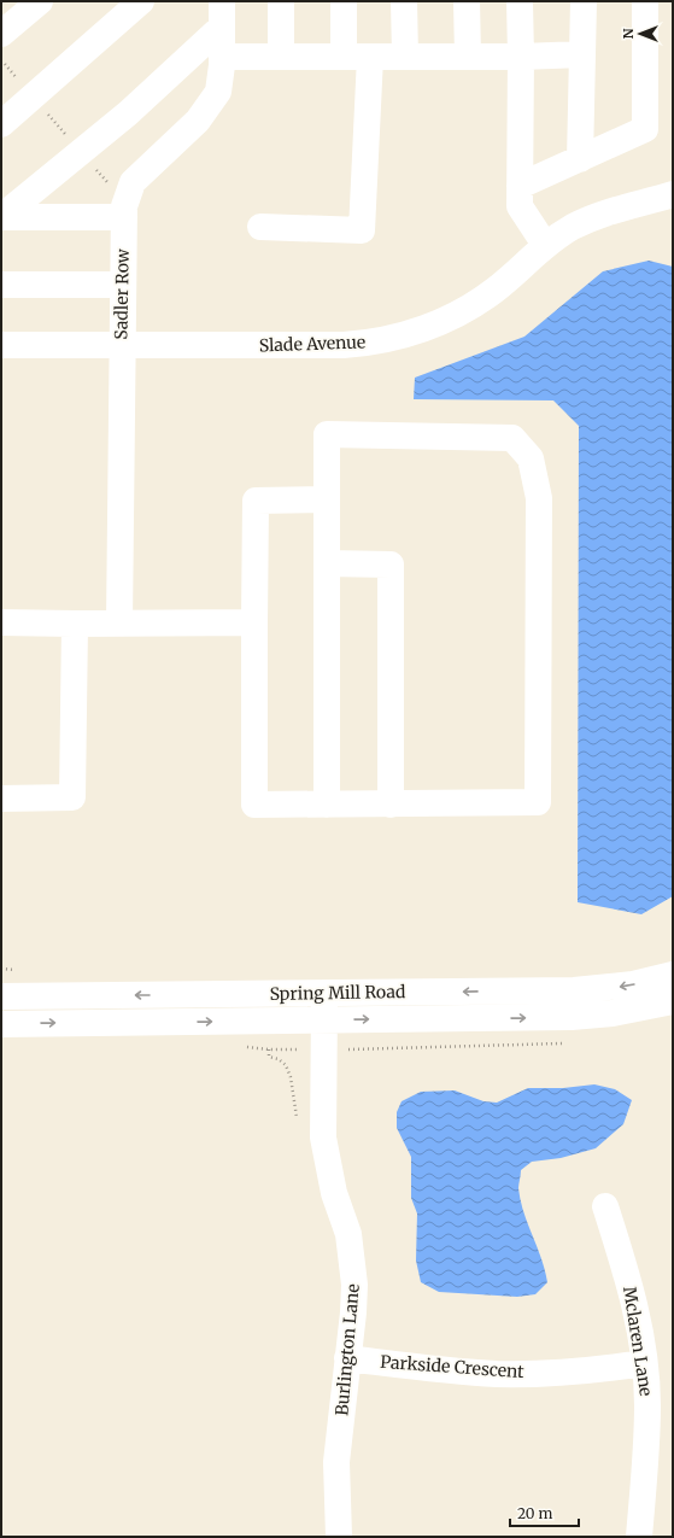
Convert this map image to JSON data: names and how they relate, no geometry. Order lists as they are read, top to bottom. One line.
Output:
{"streets":{"street":["Sadler Row","Slade Avenue","Spring Mill Road","Mclaren Lane","Burlington Lane","Parkside Crescent"]},"crossings":[["Sadler Row","Slade Avenue"],["Spring Mill Road","Burlington Lane"],["Mclaren Lane","Parkside Crescent"],["Burlington Lane","Parkside Crescent"]],"scale_bar":"20 m","north":"left"}
